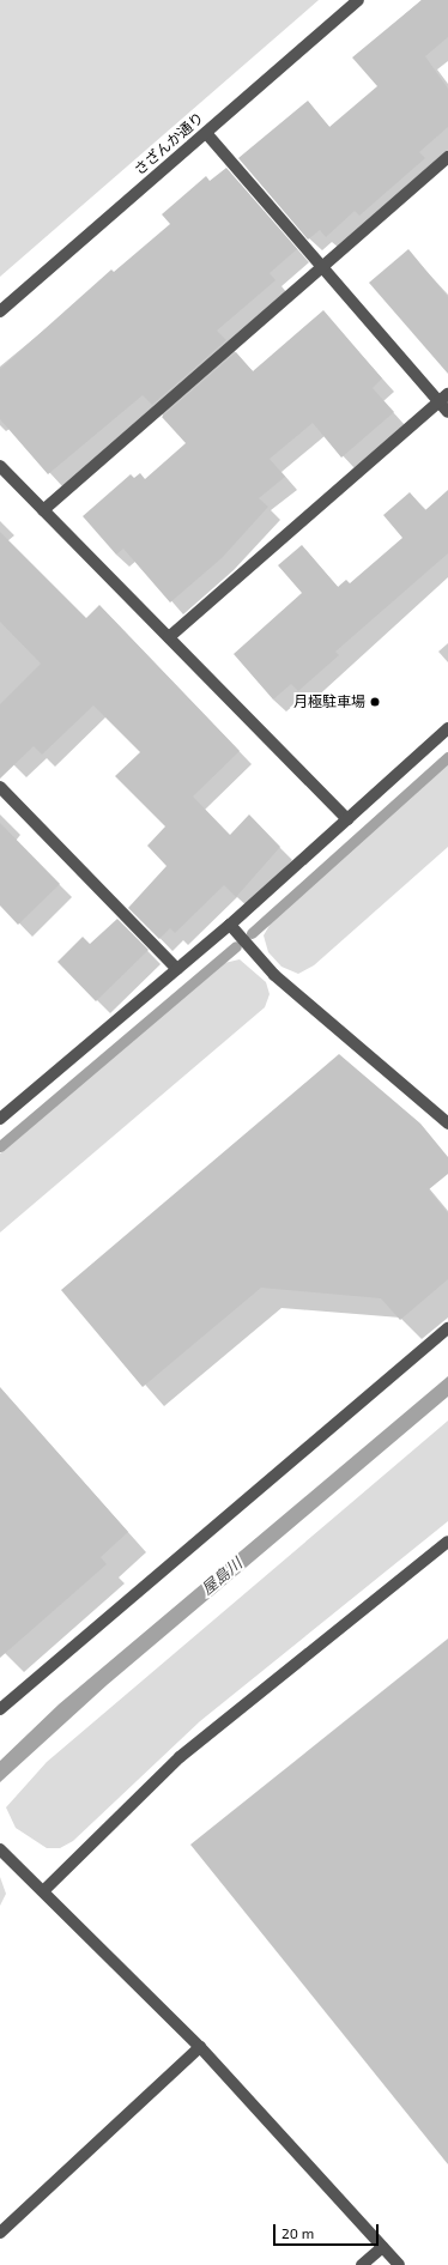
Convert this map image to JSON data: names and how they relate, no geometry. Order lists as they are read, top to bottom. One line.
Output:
{"streets":{"street":["さざんか通り"]},"water":["屋島川"],"places":["月極駐車場"],"scale_bar":"20 m"}
